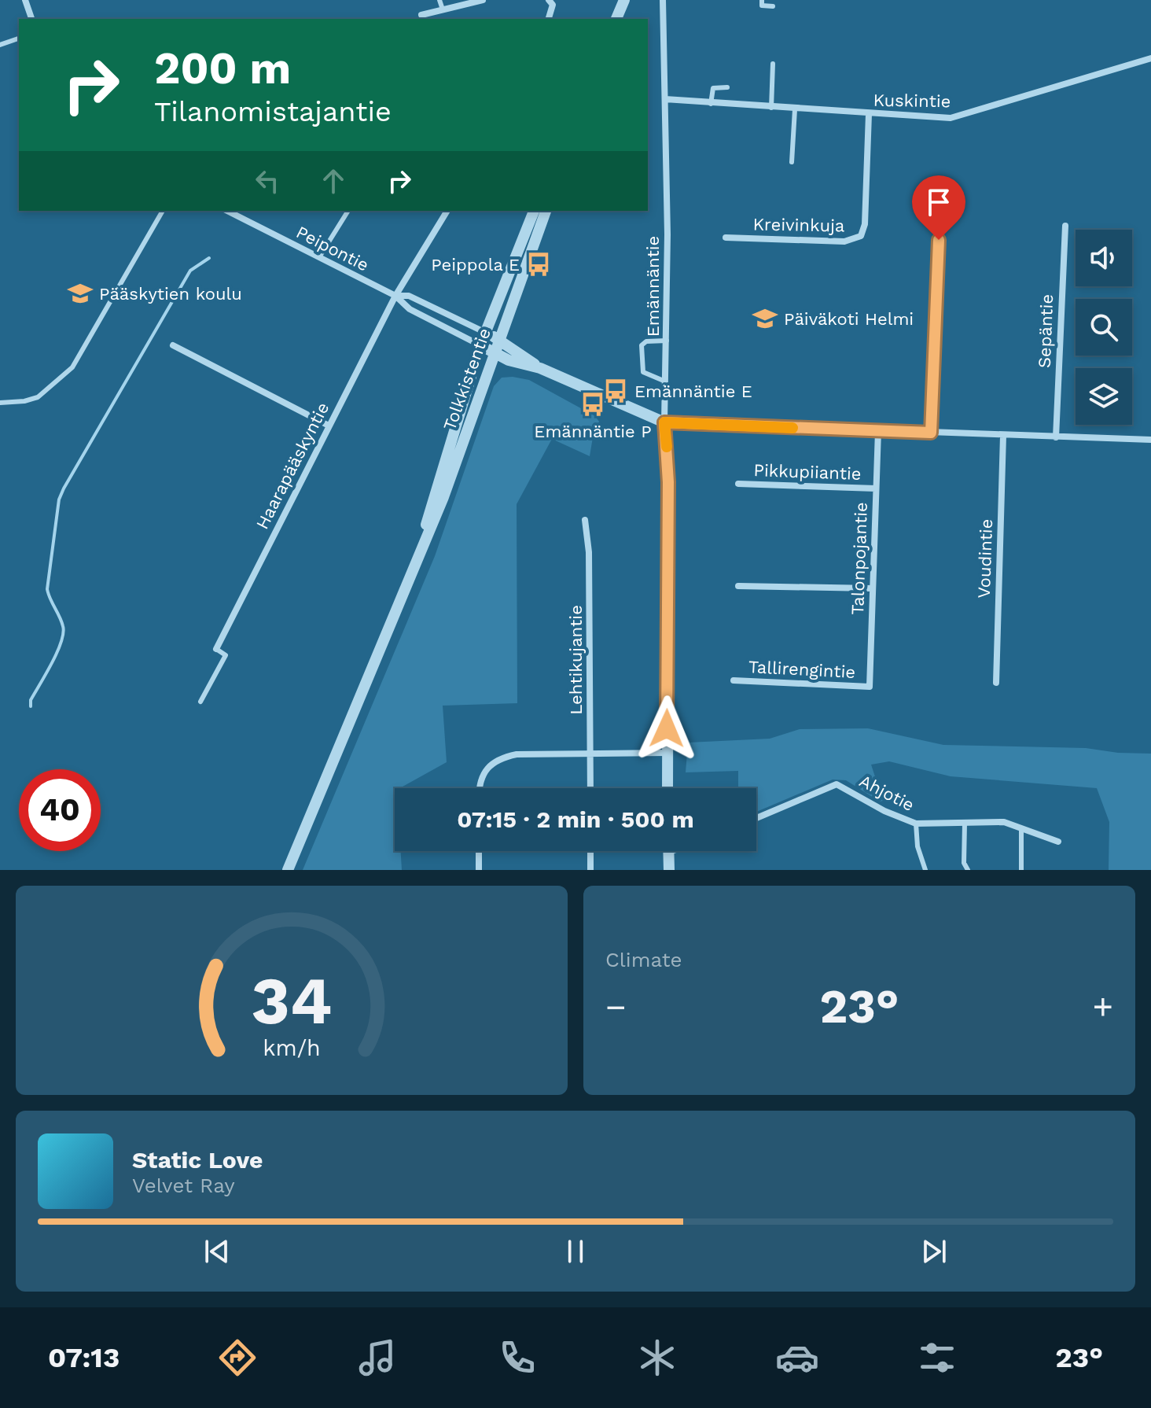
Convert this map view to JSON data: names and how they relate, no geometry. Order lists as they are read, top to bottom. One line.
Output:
{"streets":{"street":["Kuskintie","Kreivinkuja","Peipontie","Emännäntie","Sepäntie","Tolkkistentie","Haarapääskyntie","Pikkupiiantie","Talonpojantie","Voudintie","Lehtikujantie","Tallirengintie","Ahjotie"]},"crossings":[["Kuskintie","Kreivinkuja"],["Kuskintie","Emännäntie"],["Peipontie","Tolkkistentie"],["Peipontie","Haarapääskyntie"],["Pikkupiiantie","Talonpojantie"],["Talonpojantie","Tallirengintie"]],"places":{"bus stop":["Peippola E","Emännäntie E","Emännäntie P"],"school or university":["Pääskytien koulu","Päiväkoti Helmi"]},"page":{"turn":["200 m","Tilanomistajantie"],"limit":"40","trip":"07:15 · 2 min · 500 m","tile":"Climate","heat":["−","23°","+"],"song":["Static Love","Velvet Ray"],"tabs":["07:13","23°"],"gauge":["34","km/h"]}}
